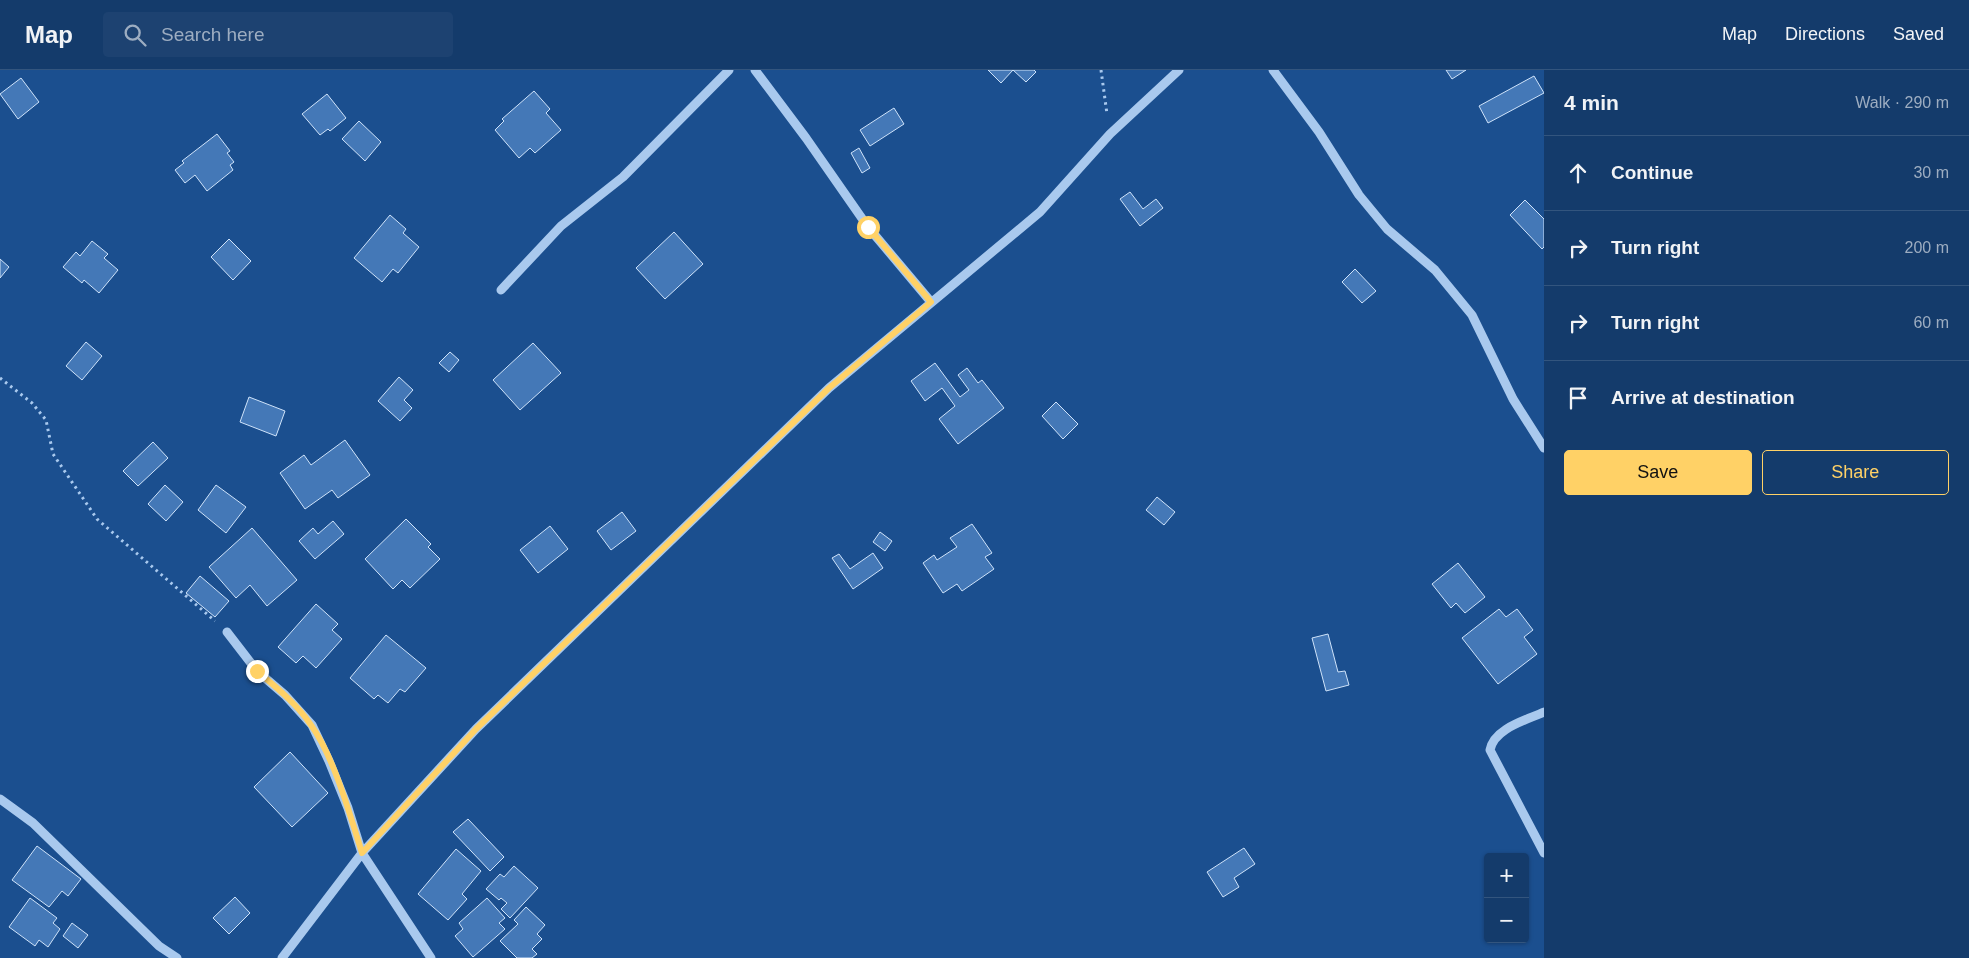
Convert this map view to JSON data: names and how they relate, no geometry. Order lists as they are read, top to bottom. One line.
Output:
{"page":{"header":"Map","search":"Search here","nav":["Map","Directions","Saved"],"heading":["4 min","Walk · 290 m"],"list":[["Continue","30 m"],["Turn right","200 m"],["Turn right","60 m"],"Arrive at destination"],"buttons":["Save","Share"],"map_buttons":["+","−"]}}
